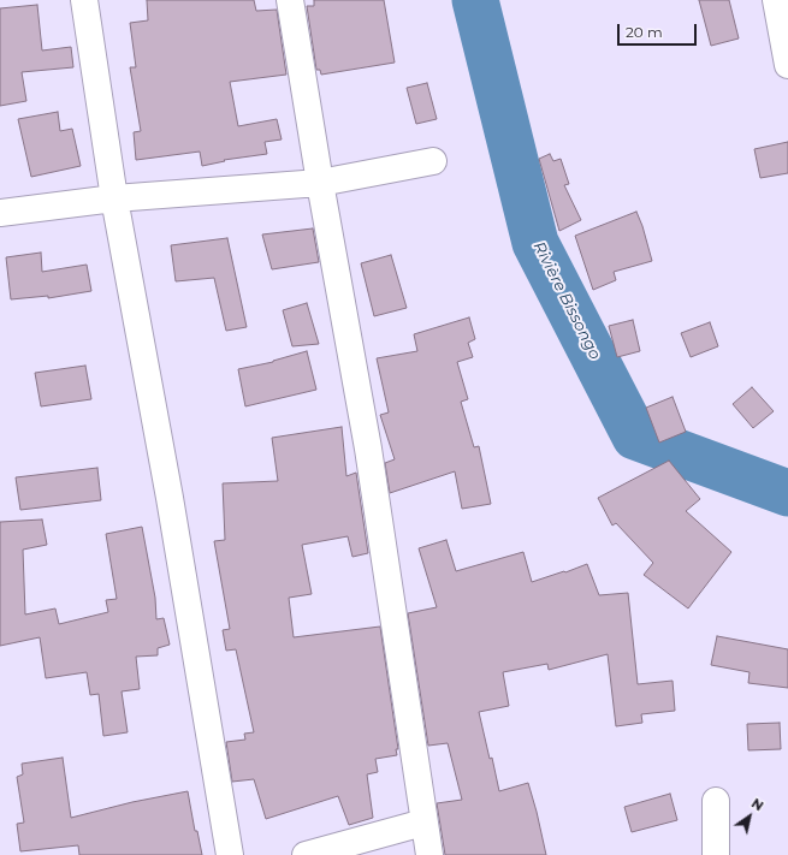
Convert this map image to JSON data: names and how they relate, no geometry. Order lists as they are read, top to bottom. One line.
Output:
{"water":["Rivière Bissongo"],"scale_bar":"20 m","north":"top right"}
